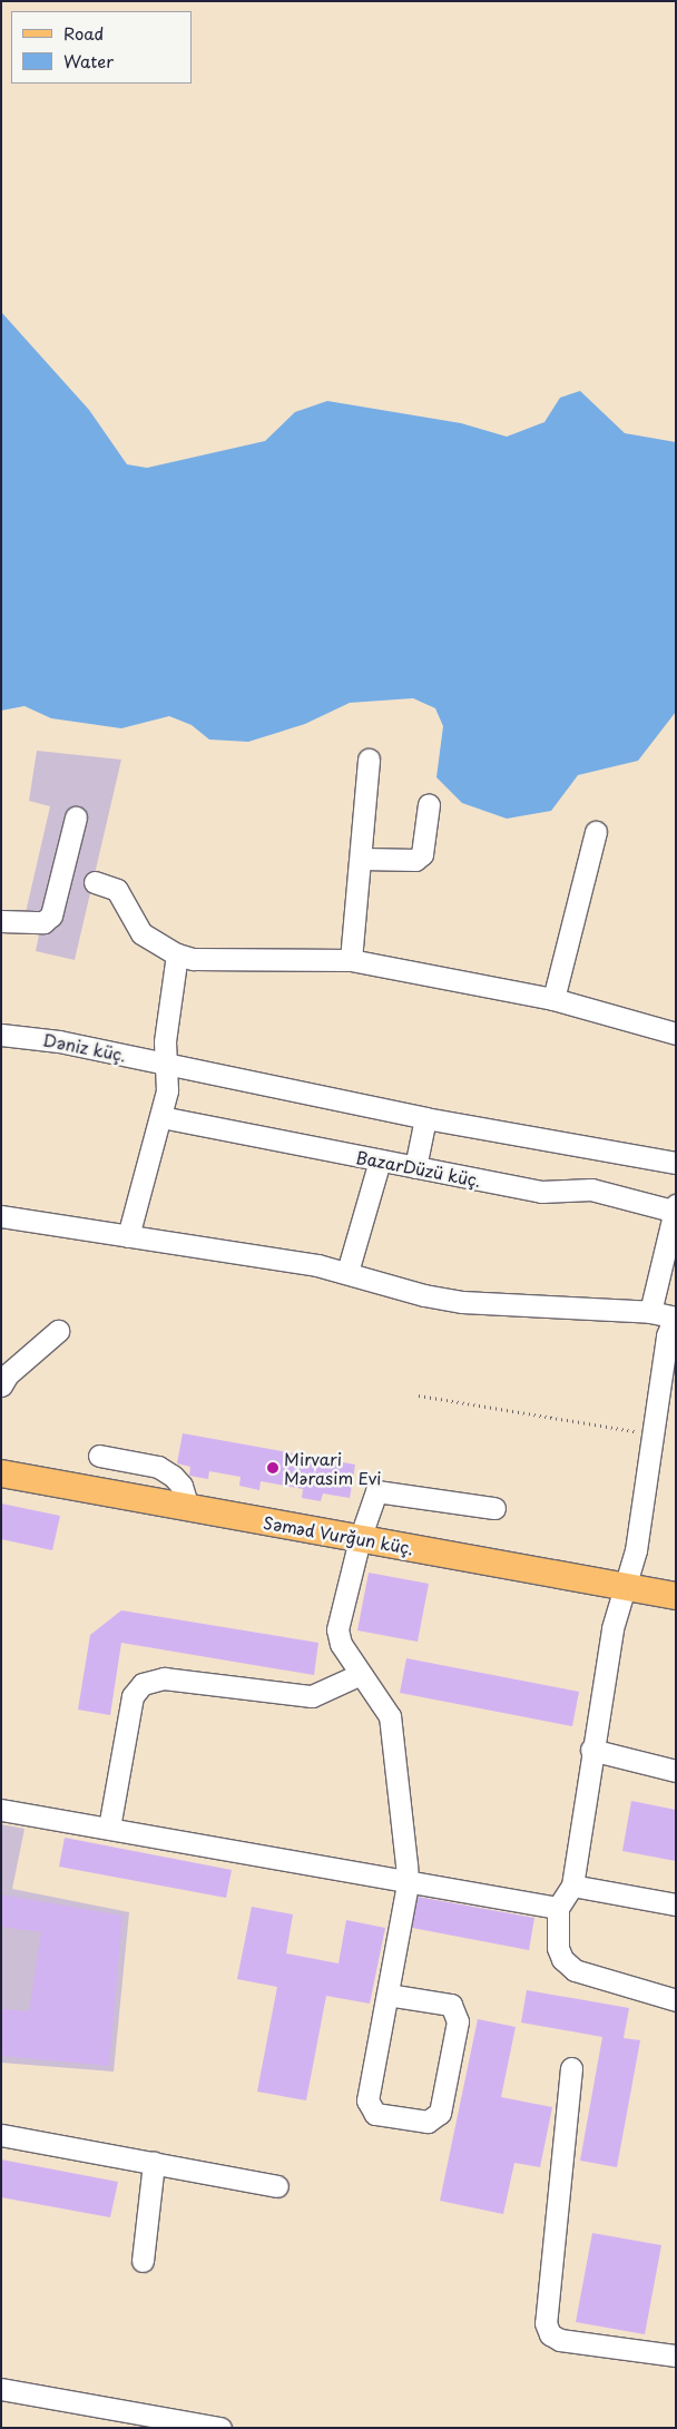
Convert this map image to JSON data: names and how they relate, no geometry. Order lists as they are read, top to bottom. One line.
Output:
{"streets":{"main road":["Səməd Vurğun küç."],"street":["Dəniz küç.","BazarDüzü küç."]},"places":["Mirvari Mərasim Evi"],"legend":["Road","Water"]}
